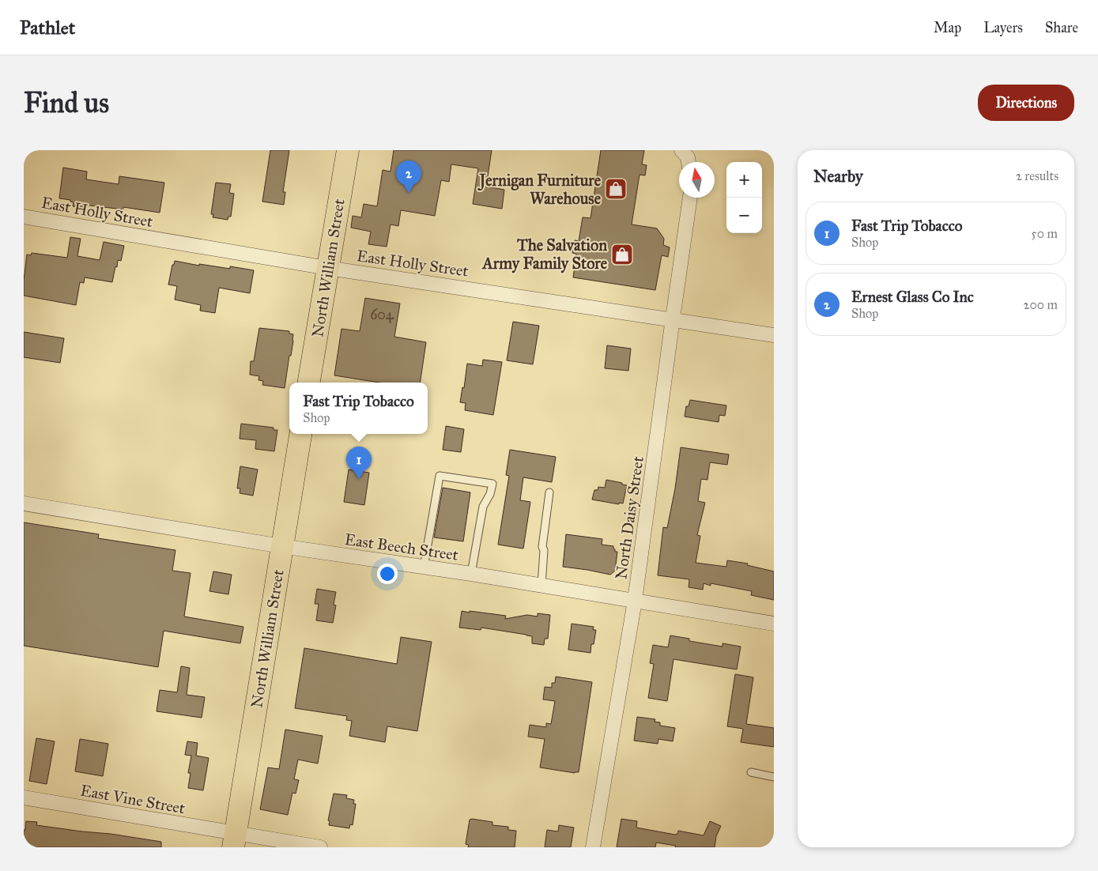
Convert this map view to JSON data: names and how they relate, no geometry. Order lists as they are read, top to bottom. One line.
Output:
{"streets":{"main road":["North William Street"],"street":["East Holly Street","North Daisy Street","East Beech Street","East Vine Street"]},"crossings":[["East Holly Street","North William Street"],["East Holly Street","North Daisy Street"],["North William Street","East Beech Street"],["North William Street","East Vine Street"],["North Daisy Street","East Beech Street"]],"places":{"shop":["Jernigan Furniture Warehouse","The Salvation Army Family Store"]},"house_numbers":["604"],"north":"top","page":{"header":"Pathlet","nav":["Map","Layers","Share"],"buttons":"Directions","title":"Find us","heading":["Nearby","2 results"],"pins":["2","1"],"map_buttons":["+","−"],"list":[{"mark":"1","name":"Fast Trip Tobacco","note":"Shop","value":"50 m"},{"mark":"2","name":"Ernest Glass Co Inc","note":"Shop","value":"200 m"}],"popup":["Fast Trip Tobacco","Shop"]}}
